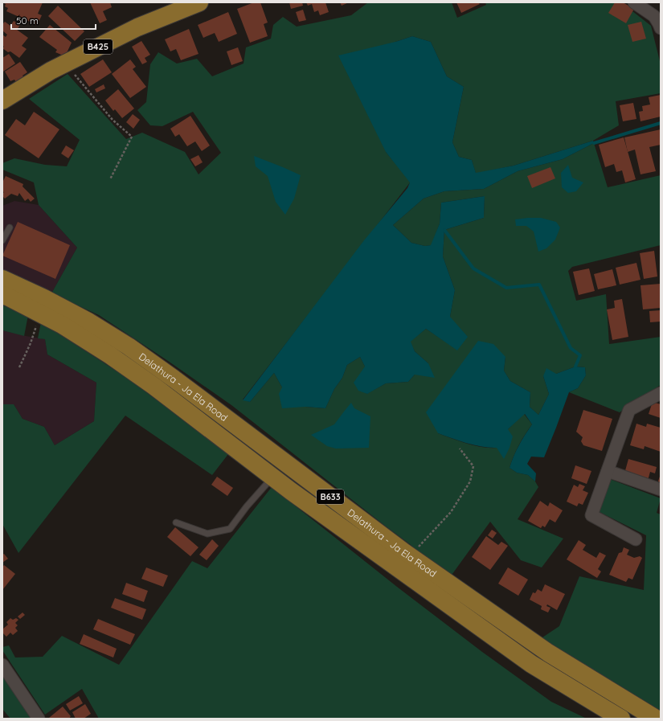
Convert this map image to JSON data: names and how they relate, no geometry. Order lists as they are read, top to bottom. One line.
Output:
{"streets":{"main road":["B425","Delathura - Ja Ela Road","B633"]},"scale_bar":"50 m"}
